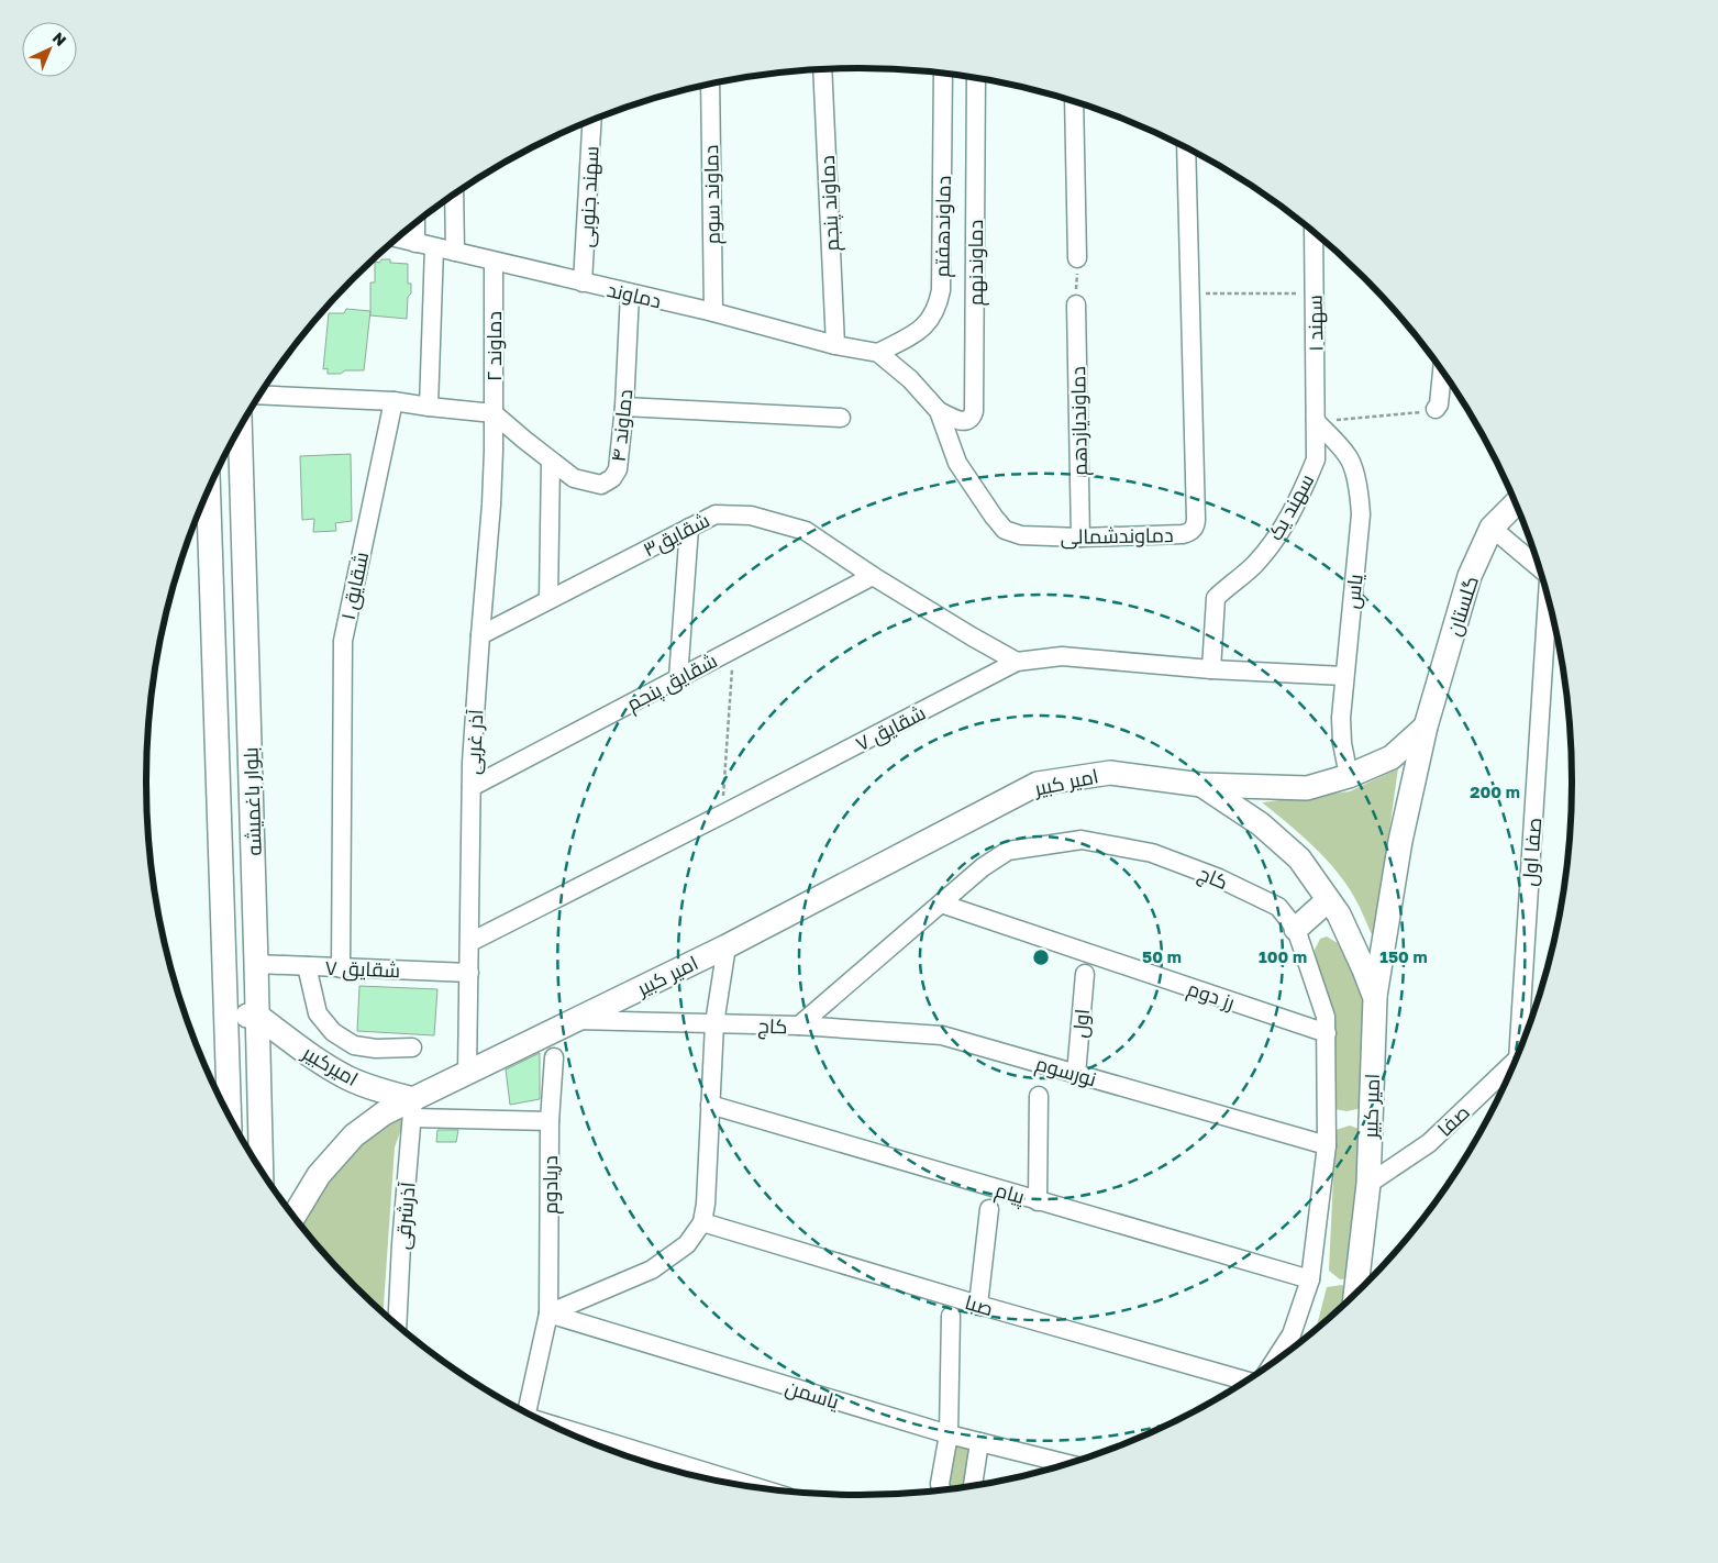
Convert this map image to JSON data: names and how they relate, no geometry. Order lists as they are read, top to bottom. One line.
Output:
{"streets":{"main road":["گلستان","امیر کبیر","بلوار باغمیشه","امیرکبیر"],"street":["دماوند سوم","سهند جنوبی","دماوند پنجم","دماوندهفتم","دماوندنهم","دماوند","سهند ۱","دماوند ۲","دماوندیازدهم","دماوند ۴","سهند یک","شقایق۳","دماوندشمالی","شقایق ۱","یاس","شقایق پنجم","شقایق ۷","آذر غربی","صفا اول","کاج","رز دوم","اول","نورسوم","صفا","دریادوم","پیام","آذرشرقی","صبا","یاسمن"]},"crossings":[["دماوند سوم","دماوند"],["سهند جنوبی","دماوند"],["دماوند پنجم","دماوند"],["دماوندهفتم","دماوند"],["دماوندهفتم","دماوندشمالی"],["دماوندنهم","دماوندشمالی"],["دماوند","دماوند ۲"],["دماوند","دماوند ۴"],["دماوند","دماوندشمالی"],["سهند ۱","سهند یک"],["سهند ۱","یاس"],["دماوند ۲","دماوند ۴"],["دماوند ۲","آذر غربی"],["دماوندیازدهم","دماوندشمالی"],["دماوند ۴","آذر غربی"],["سهند یک","یاس"],["سهند یک","شقایق ۷"],["شقایق۳","شقایق پنجم"],["شقایق۳","شقایق ۷"],["شقایق۳","آذر غربی"],["شقایق ۱","شقایق ۷"],["یاس","شقایق ۷"],["گلستان","امیر کبیر"],["شقایق پنجم","آذر غربی"],["شقایق ۷","آذر غربی"],["شقایق ۷","بلوار باغمیشه"],["آذر غربی","امیر کبیر"],["امیر کبیر","کاج"],["امیر کبیر","امیرکبیر"],["امیر کبیر","صفا"],["امیر کبیر","آذرشرقی"],["بلوار باغمیشه","امیرکبیر"],["کاج","رز دوم"],["کاج","نورسوم"],["کاج","پیام"],["اول","نورسوم"],["امیرکبیر","آذرشرقی"],["دریادوم","یاسمن"]],"north":"top right","rings":["200 m","50 m","100 m","150 m"]}
